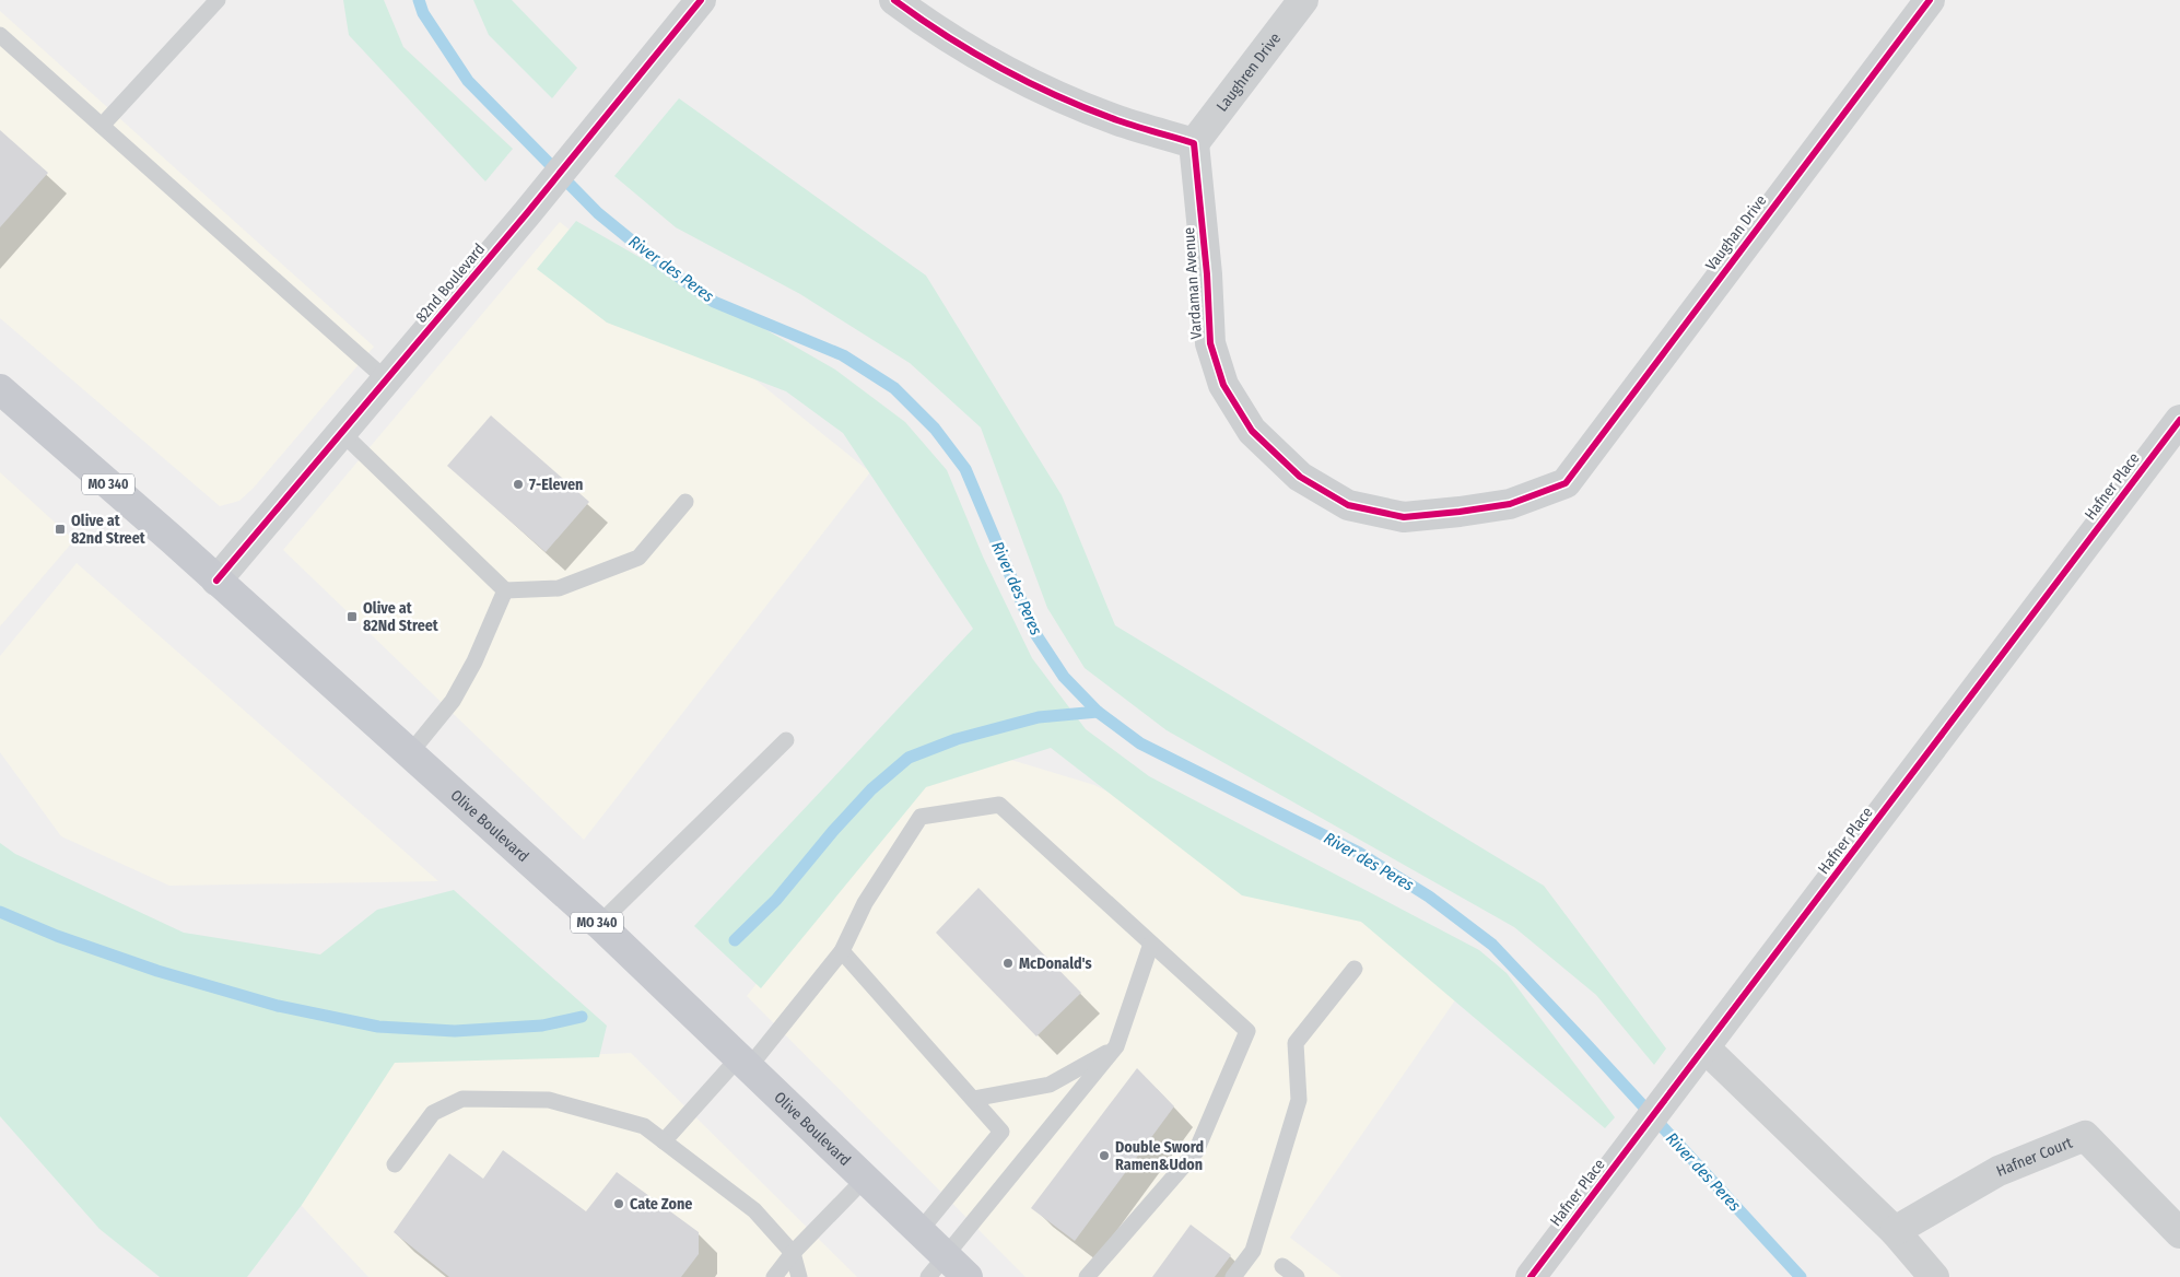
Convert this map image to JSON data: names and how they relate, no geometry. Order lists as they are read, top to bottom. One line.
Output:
{"streets":{"main road":["MO 340","Olive Boulevard"],"street":["Laughren Drive","Vaughan Drive","82nd Boulevard","Vardaman Avenue","Hafner Place","Hafner Court"]},"crossings":[["Laughren Drive","Vardaman Avenue"],["Vaughan Drive","Vardaman Avenue"],["82nd Boulevard","Olive Boulevard"]],"water":["River des Peres"],"places":{"other":["7-Eleven","McDonald's","Double Sword Ramen&Udon","Cate Zone"],"transit":["Olive at 82nd Street","Olive at 82Nd Street"]}}
